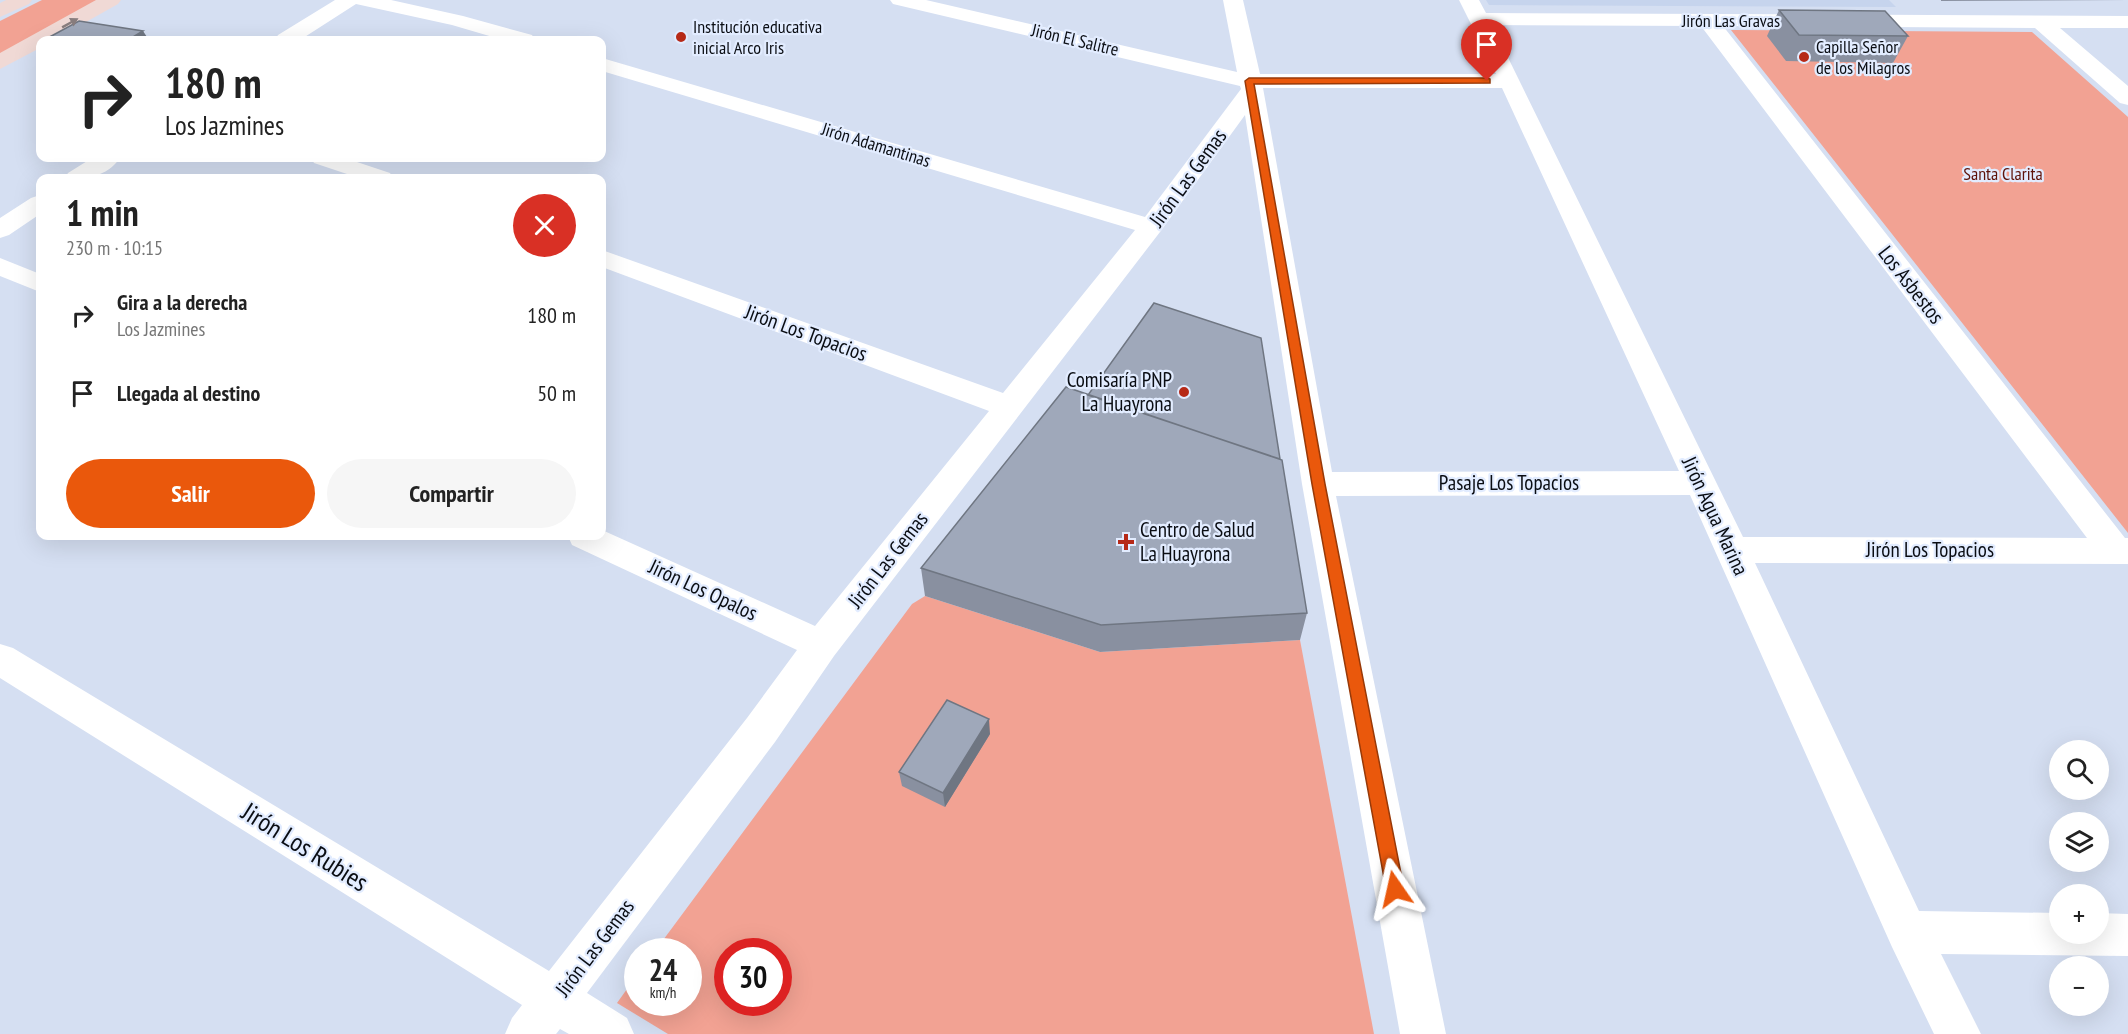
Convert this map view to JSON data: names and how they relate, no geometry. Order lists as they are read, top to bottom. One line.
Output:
{"streets":{"street":["Jirón Las Gravas","Jirón El Salitre","Jirón Adamantinas","Jirón Las Gemas","Los Asbestos","Jirón Los Topacios","Pasaje Los Topacios","Jirón Agua Marina","Jirón Los Opalos","Jirón Los Rubies"]},"crossings":[["Jirón Las Gravas","Los Asbestos"],["Jirón Las Gravas","Jirón Agua Marina"],["Jirón El Salitre","Jirón Las Gemas"],["Jirón El Salitre","Jirón Agua Marina"],["Jirón Adamantinas","Jirón Las Gemas"],["Jirón Las Gemas","Jirón Los Topacios"],["Jirón Las Gemas","Jirón Los Opalos"],["Jirón Las Gemas","Jirón Los Rubies"],["Los Asbestos","Jirón Los Topacios"],["Jirón Los Topacios","Jirón Agua Marina"],["Pasaje Los Topacios","Jirón Agua Marina"]],"parks":["Santa Clarita"],"places":{"other":["Institución educativa inicial Arco Iris","Capilla Señor de los Milagros","Comisaría PNP La Huayrona"],"health":["Centro de Salud La Huayrona"]},"page":{"turn":["180 m","Los Jazmines"],"heading":["1 min","230 m · 10:15"],"list":[{"name":"Gira a la derecha","note":"Los Jazmines","value":"180 m"},{"name":"Llegada al destino","value":"50 m"}],"buttons":["Salir","Compartir"],"map_buttons":["+","−"],"speed":"24 km/h","limit":"30"}}
